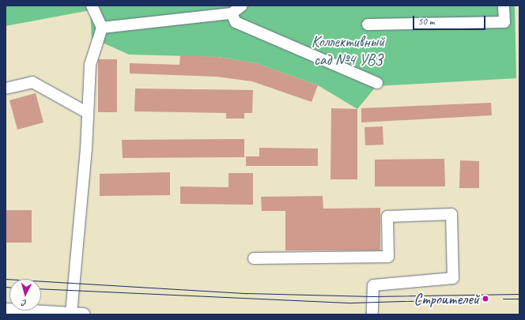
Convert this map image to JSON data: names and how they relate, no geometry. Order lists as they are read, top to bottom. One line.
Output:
{"parks":["Коллективный сад №4 УВЗ"],"places":["Строителей"],"scale_bar":"50 m","north":"bottom"}
